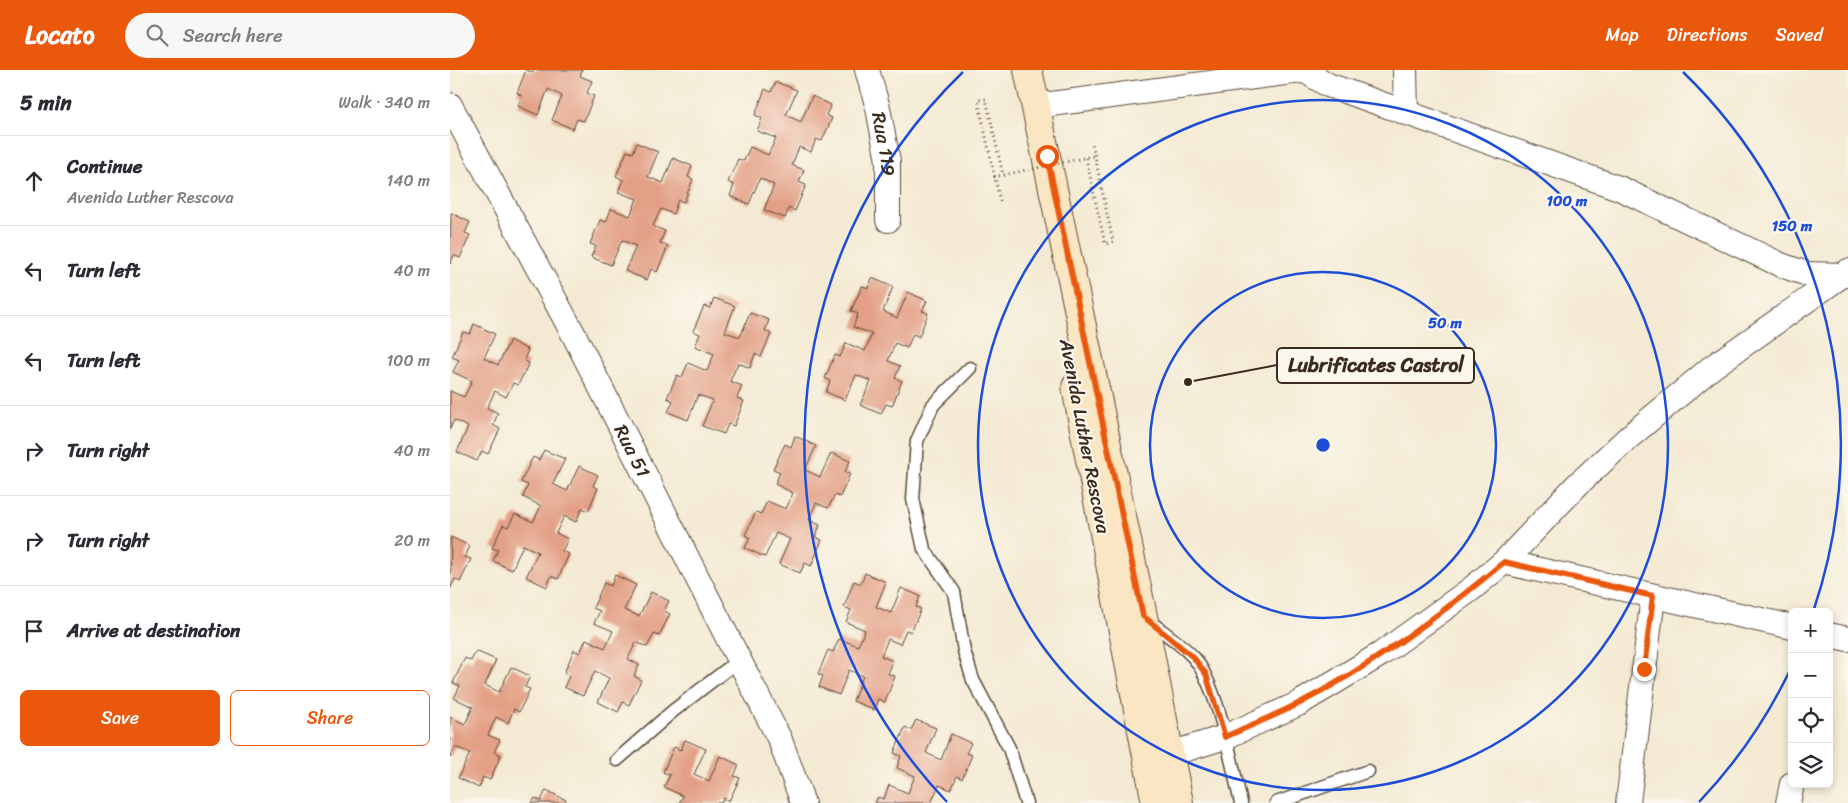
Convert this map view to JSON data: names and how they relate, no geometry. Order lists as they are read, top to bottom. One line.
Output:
{"streets":{"main road":["Avenida Luther Rescova"],"street":["Rua 119","Rua 51"]},"places":["Lubrificates Castrol"],"page":{"header":"Locato","search":"Search here","nav":["Map","Directions","Saved"],"heading":["5 min","Walk · 340 m"],"list":[["Continue","Avenida Luther Rescova","140 m"],["Turn left","40 m"],["Turn left","100 m"],["Turn right","40 m"],["Turn right","20 m"],"Arrive at destination"],"map_buttons":["+","−"],"buttons":["Save","Share"]},"rings":["100 m","150 m","50 m"]}
